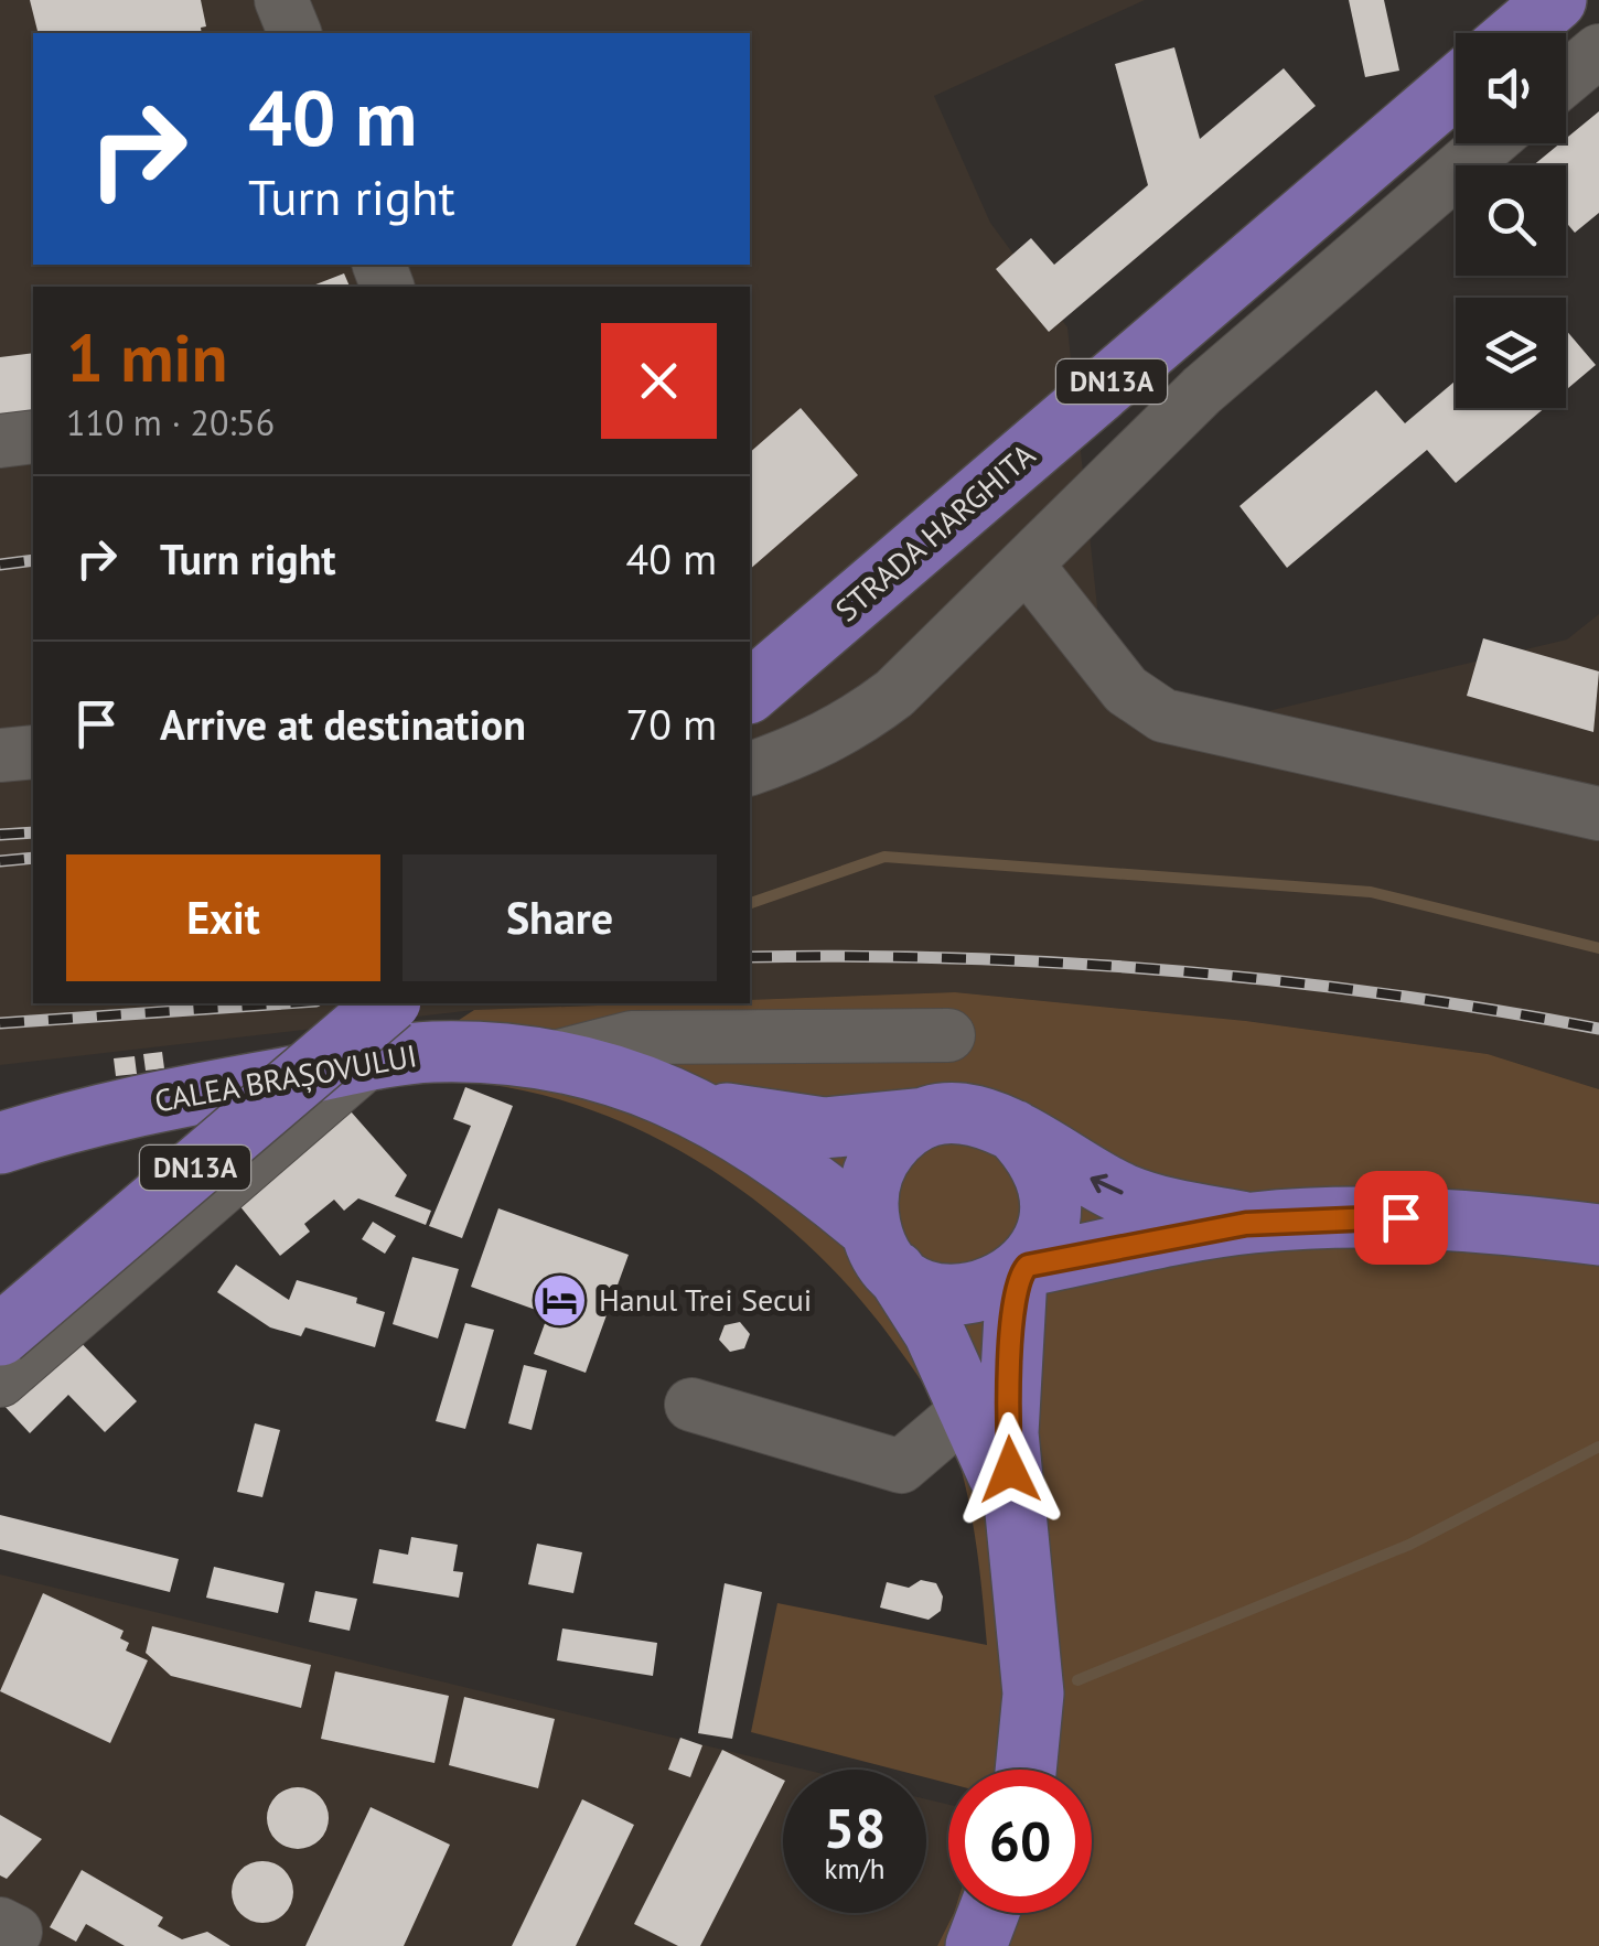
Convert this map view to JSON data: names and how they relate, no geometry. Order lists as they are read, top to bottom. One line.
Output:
{"streets":{"main road":["DN13A","STRADA HARGHITA","CALEA BRAȘOVULUI"]},"places":{"hotel":["Hanul Trei Secui"]},"page":{"turn":["40 m","Turn right"],"heading":["1 min","110 m · 20:56"],"list":[{"name":"Turn right","value":"40 m"},{"name":"Arrive at destination","value":"70 m"}],"buttons":["Exit","Share"],"speed":"58 km/h","limit":"60"}}
